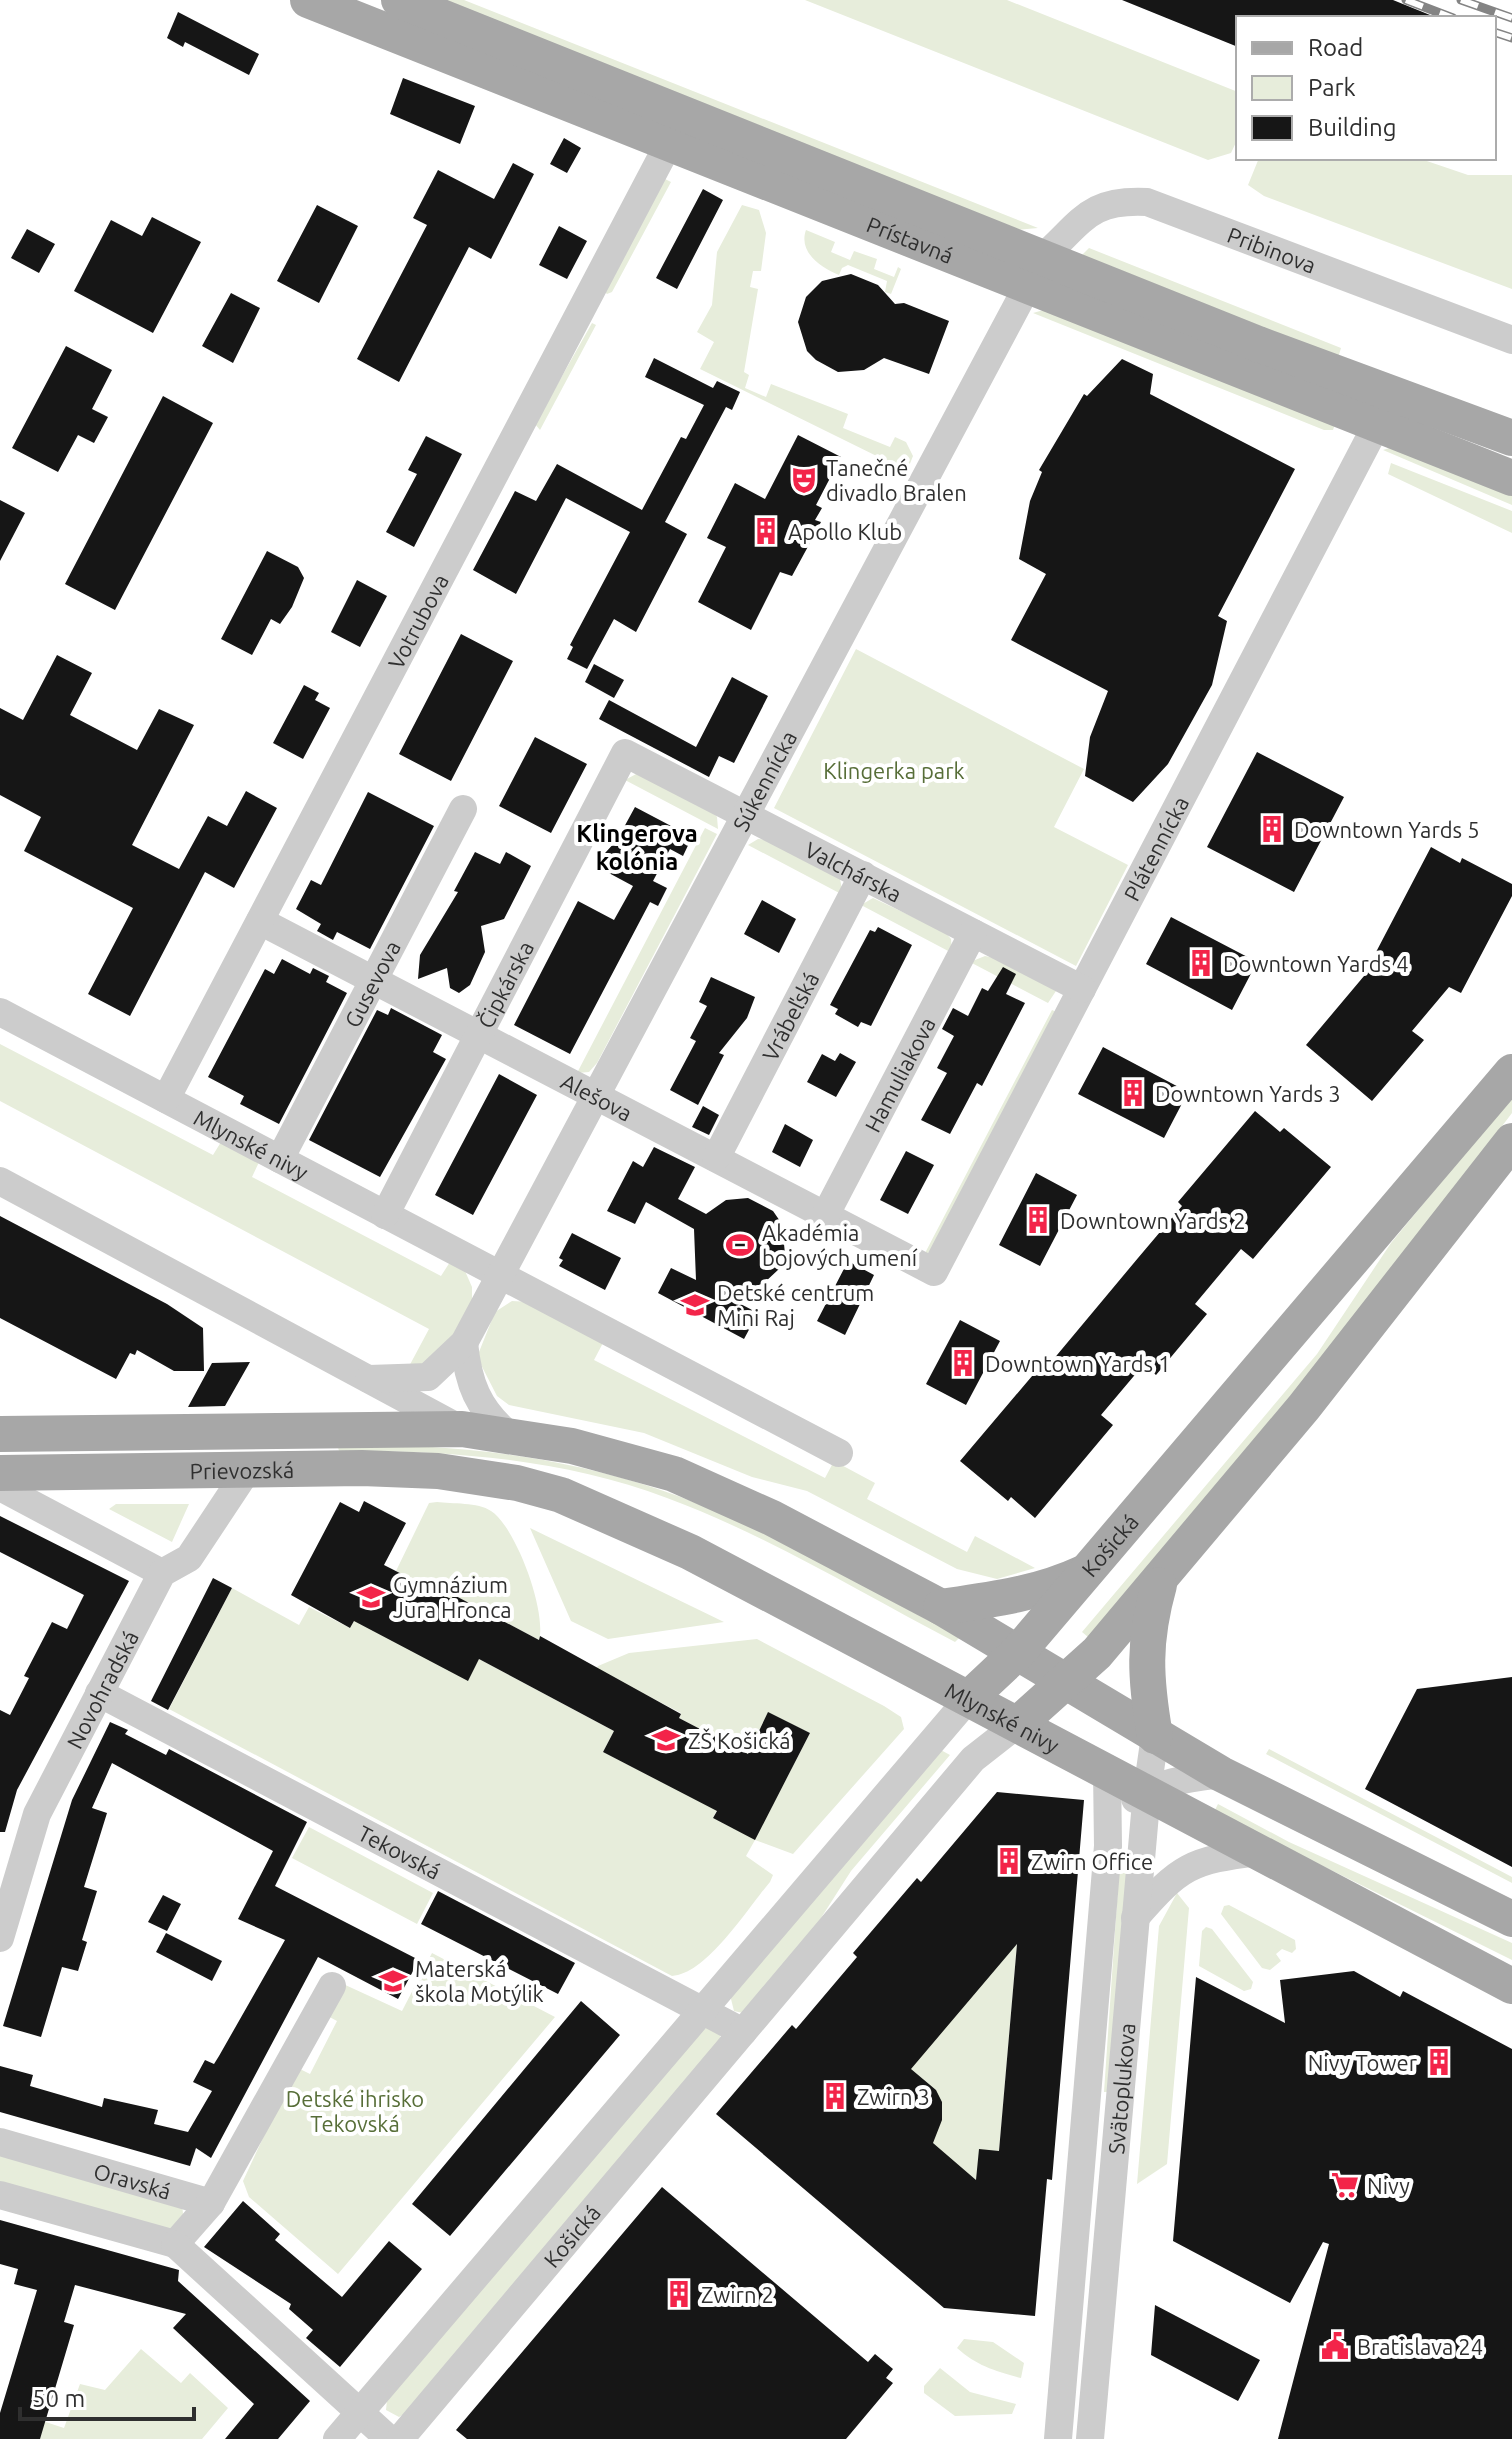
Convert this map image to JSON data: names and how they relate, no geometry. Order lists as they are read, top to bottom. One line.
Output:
{"streets":{"main road":["Prístavná","Mlynské nivy","Prievozská","Košická"],"street":["Pribinova","Votrubova","Súkennícka","Plátennícka","Valchárska","Gusevova","Čipkárska","Vrábeľská","Hamuliakova","Alešova","Novohradská","Tekovská","Svätoplukova","Oravská"]},"crossings":[["Prístavná","Pribinova"],["Prístavná","Votrubova"],["Prístavná","Súkennícka"],["Prístavná","Plátennícka"],["Pribinova","Súkennícka"],["Votrubova","Alešova"],["Votrubova","Mlynské nivy"],["Súkennícka","Valchárska"],["Súkennícka","Alešova"],["Súkennícka","Mlynské nivy"],["Plátennícka","Valchárska"],["Plátennícka","Alešova"],["Valchárska","Čipkárska"],["Valchárska","Vrábeľská"],["Valchárska","Hamuliakova"],["Gusevova","Alešova"],["Gusevova","Mlynské nivy"],["Čipkárska","Alešova"],["Čipkárska","Mlynské nivy"],["Vrábeľská","Alešova"],["Hamuliakova","Alešova"],["Mlynské nivy","Prievozská"],["Mlynské nivy","Košická"],["Mlynské nivy","Svätoplukova"],["Prievozská","Novohradská"],["Košická","Tekovská"],["Novohradská","Tekovská"]],"districts":["Klingerova kolónia"],"parks":["Klingerka park","Detské ihrisko Tekovská"],"places":{"theatre":["Tanečné divadlo Bralen"],"building":["Apollo Klub","Downtown Yards 5","Downtown Yards 4","Downtown Yards 3","Downtown Yards 2","Downtown Yards 1","Zwirn Office","Nivy Tower","Zwirn 3","Zwirn 2"],"sports":["Akadémia bojových umení"],"school or university":["Detské centrum Mini Raj","Gymnázium Jura Hronca","ZŠ Košická","Materská škola Motýlik"],"supermarket":["Nivy"],"public building":["Bratislava 24"]},"legend":["Road","Park","Building"],"scale_bar":"50 m"}
